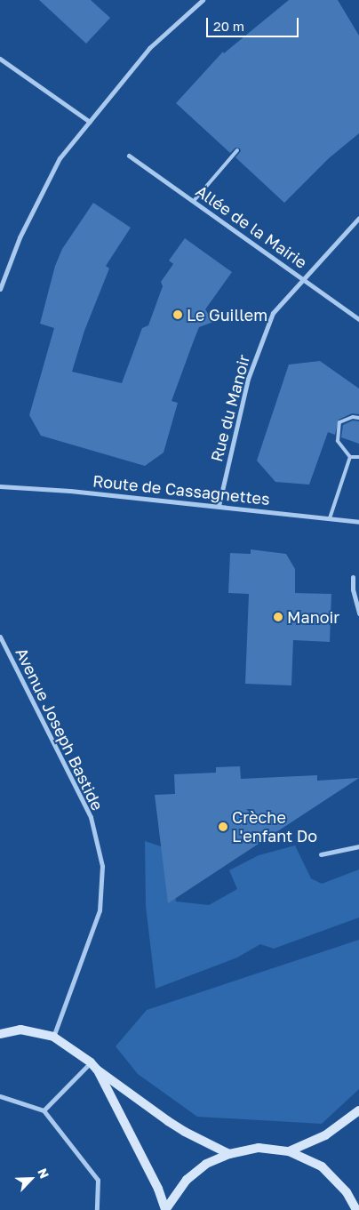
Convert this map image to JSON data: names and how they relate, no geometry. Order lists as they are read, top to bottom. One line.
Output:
{"streets":{"street":["Allée de la Mairie","Rue du Manoir","Route de Cassagnettes","Avenue Joseph Bastide"]},"crossings":[["Allée de la Mairie","Rue du Manoir"],["Rue du Manoir","Route de Cassagnettes"]],"places":["Le Guillem","Manoir","Crèche L'enfant Do"],"scale_bar":"20 m","north":"top right"}
